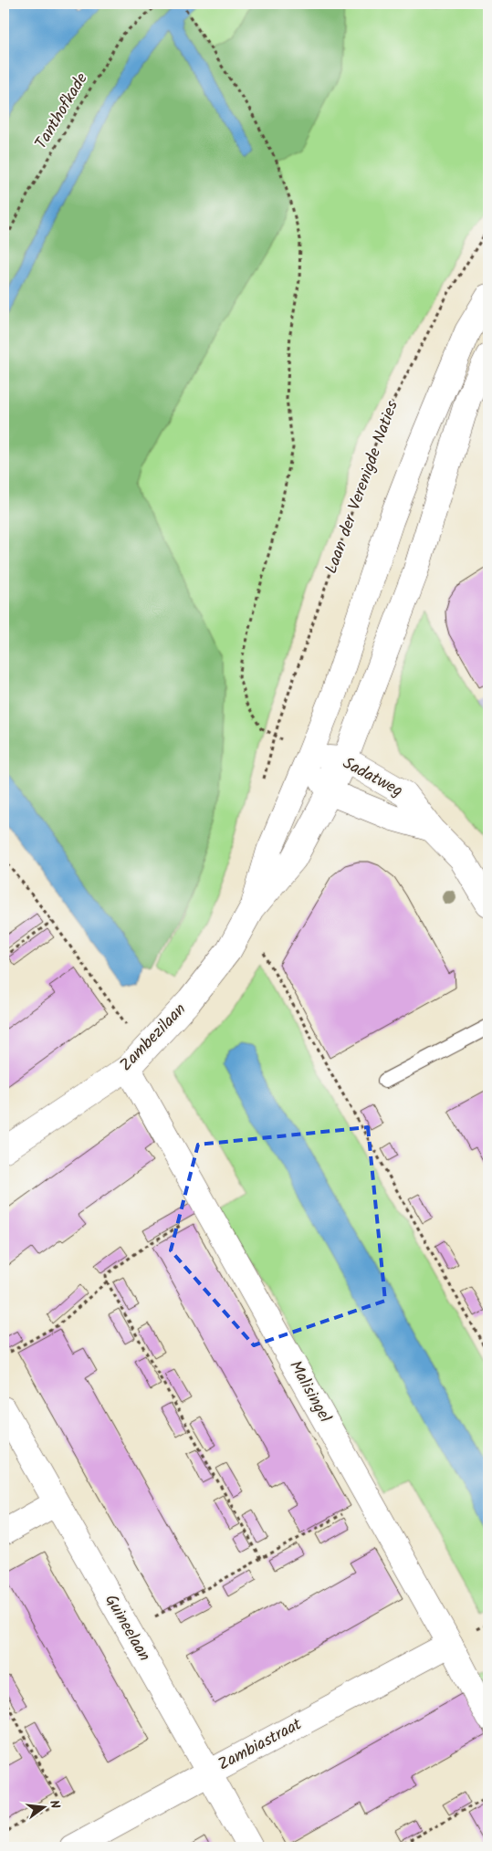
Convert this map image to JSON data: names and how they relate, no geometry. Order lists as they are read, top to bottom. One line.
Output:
{"streets":{"street":["Sadatweg","Zambezilaan","Malisingel","Guineelaan","Zambiastraat"],"path":["Tanthofkade","Laan der Verenigde Naties"]},"crossings":[["Sadatweg","Zambezilaan"],["Zambezilaan","Malisingel"],["Malisingel","Zambiastraat"],["Guineelaan","Zambiastraat"]],"north":"right"}
